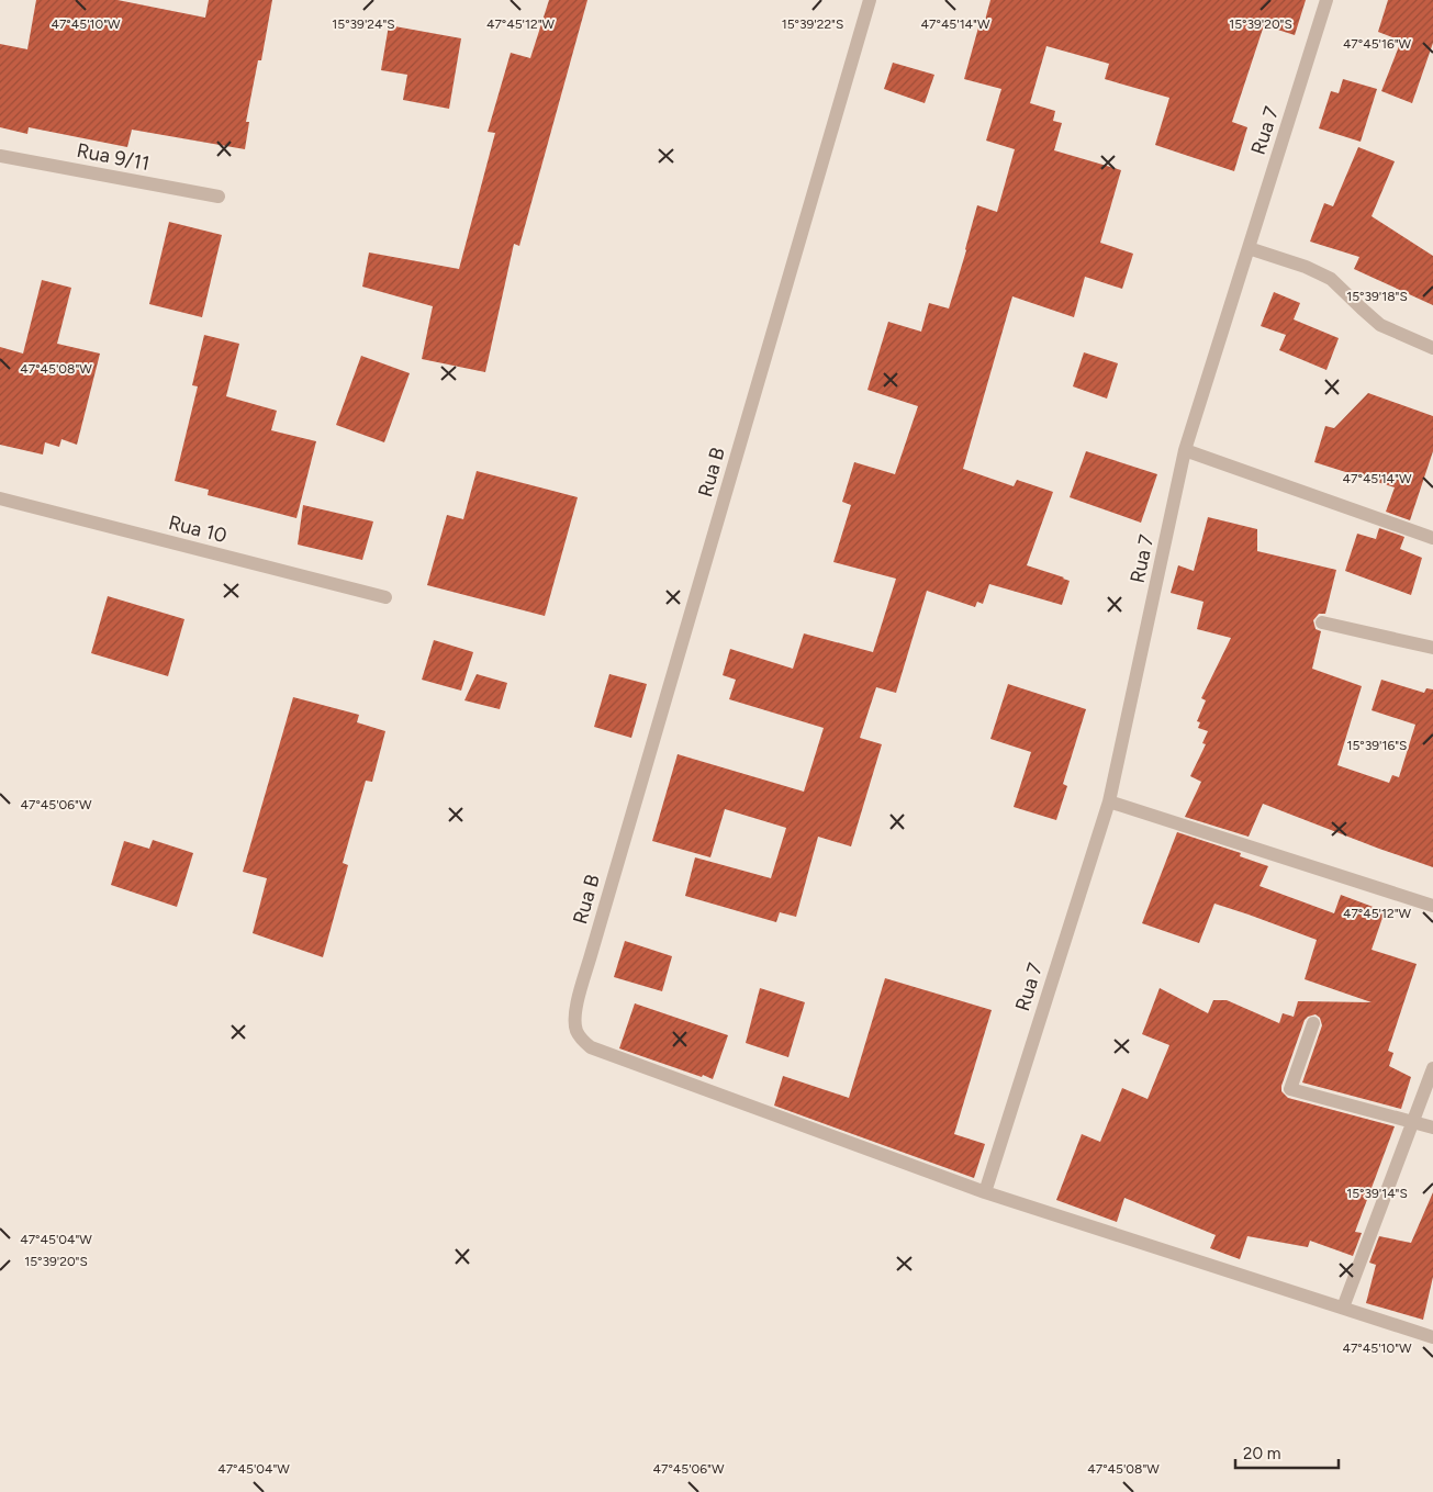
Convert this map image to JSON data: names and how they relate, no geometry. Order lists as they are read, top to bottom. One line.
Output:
{"streets":{"street":["Rua 7","Rua 9/11","Rua B","Rua 10"]},"crossings":[["Rua 7","Rua B"]],"scale_bar":"20 m","coordinates":["47°45'10\"W","15°39'24\"S","47°45'12\"W","15°39'22\"S","47°45'14\"W","15°39'20\"S","47°45'16\"W","15°39'18\"S","47°45'08\"W","15°39'16\"S","47°45'06\"W","15°39'14\"S","47°45'04\"W"]}
